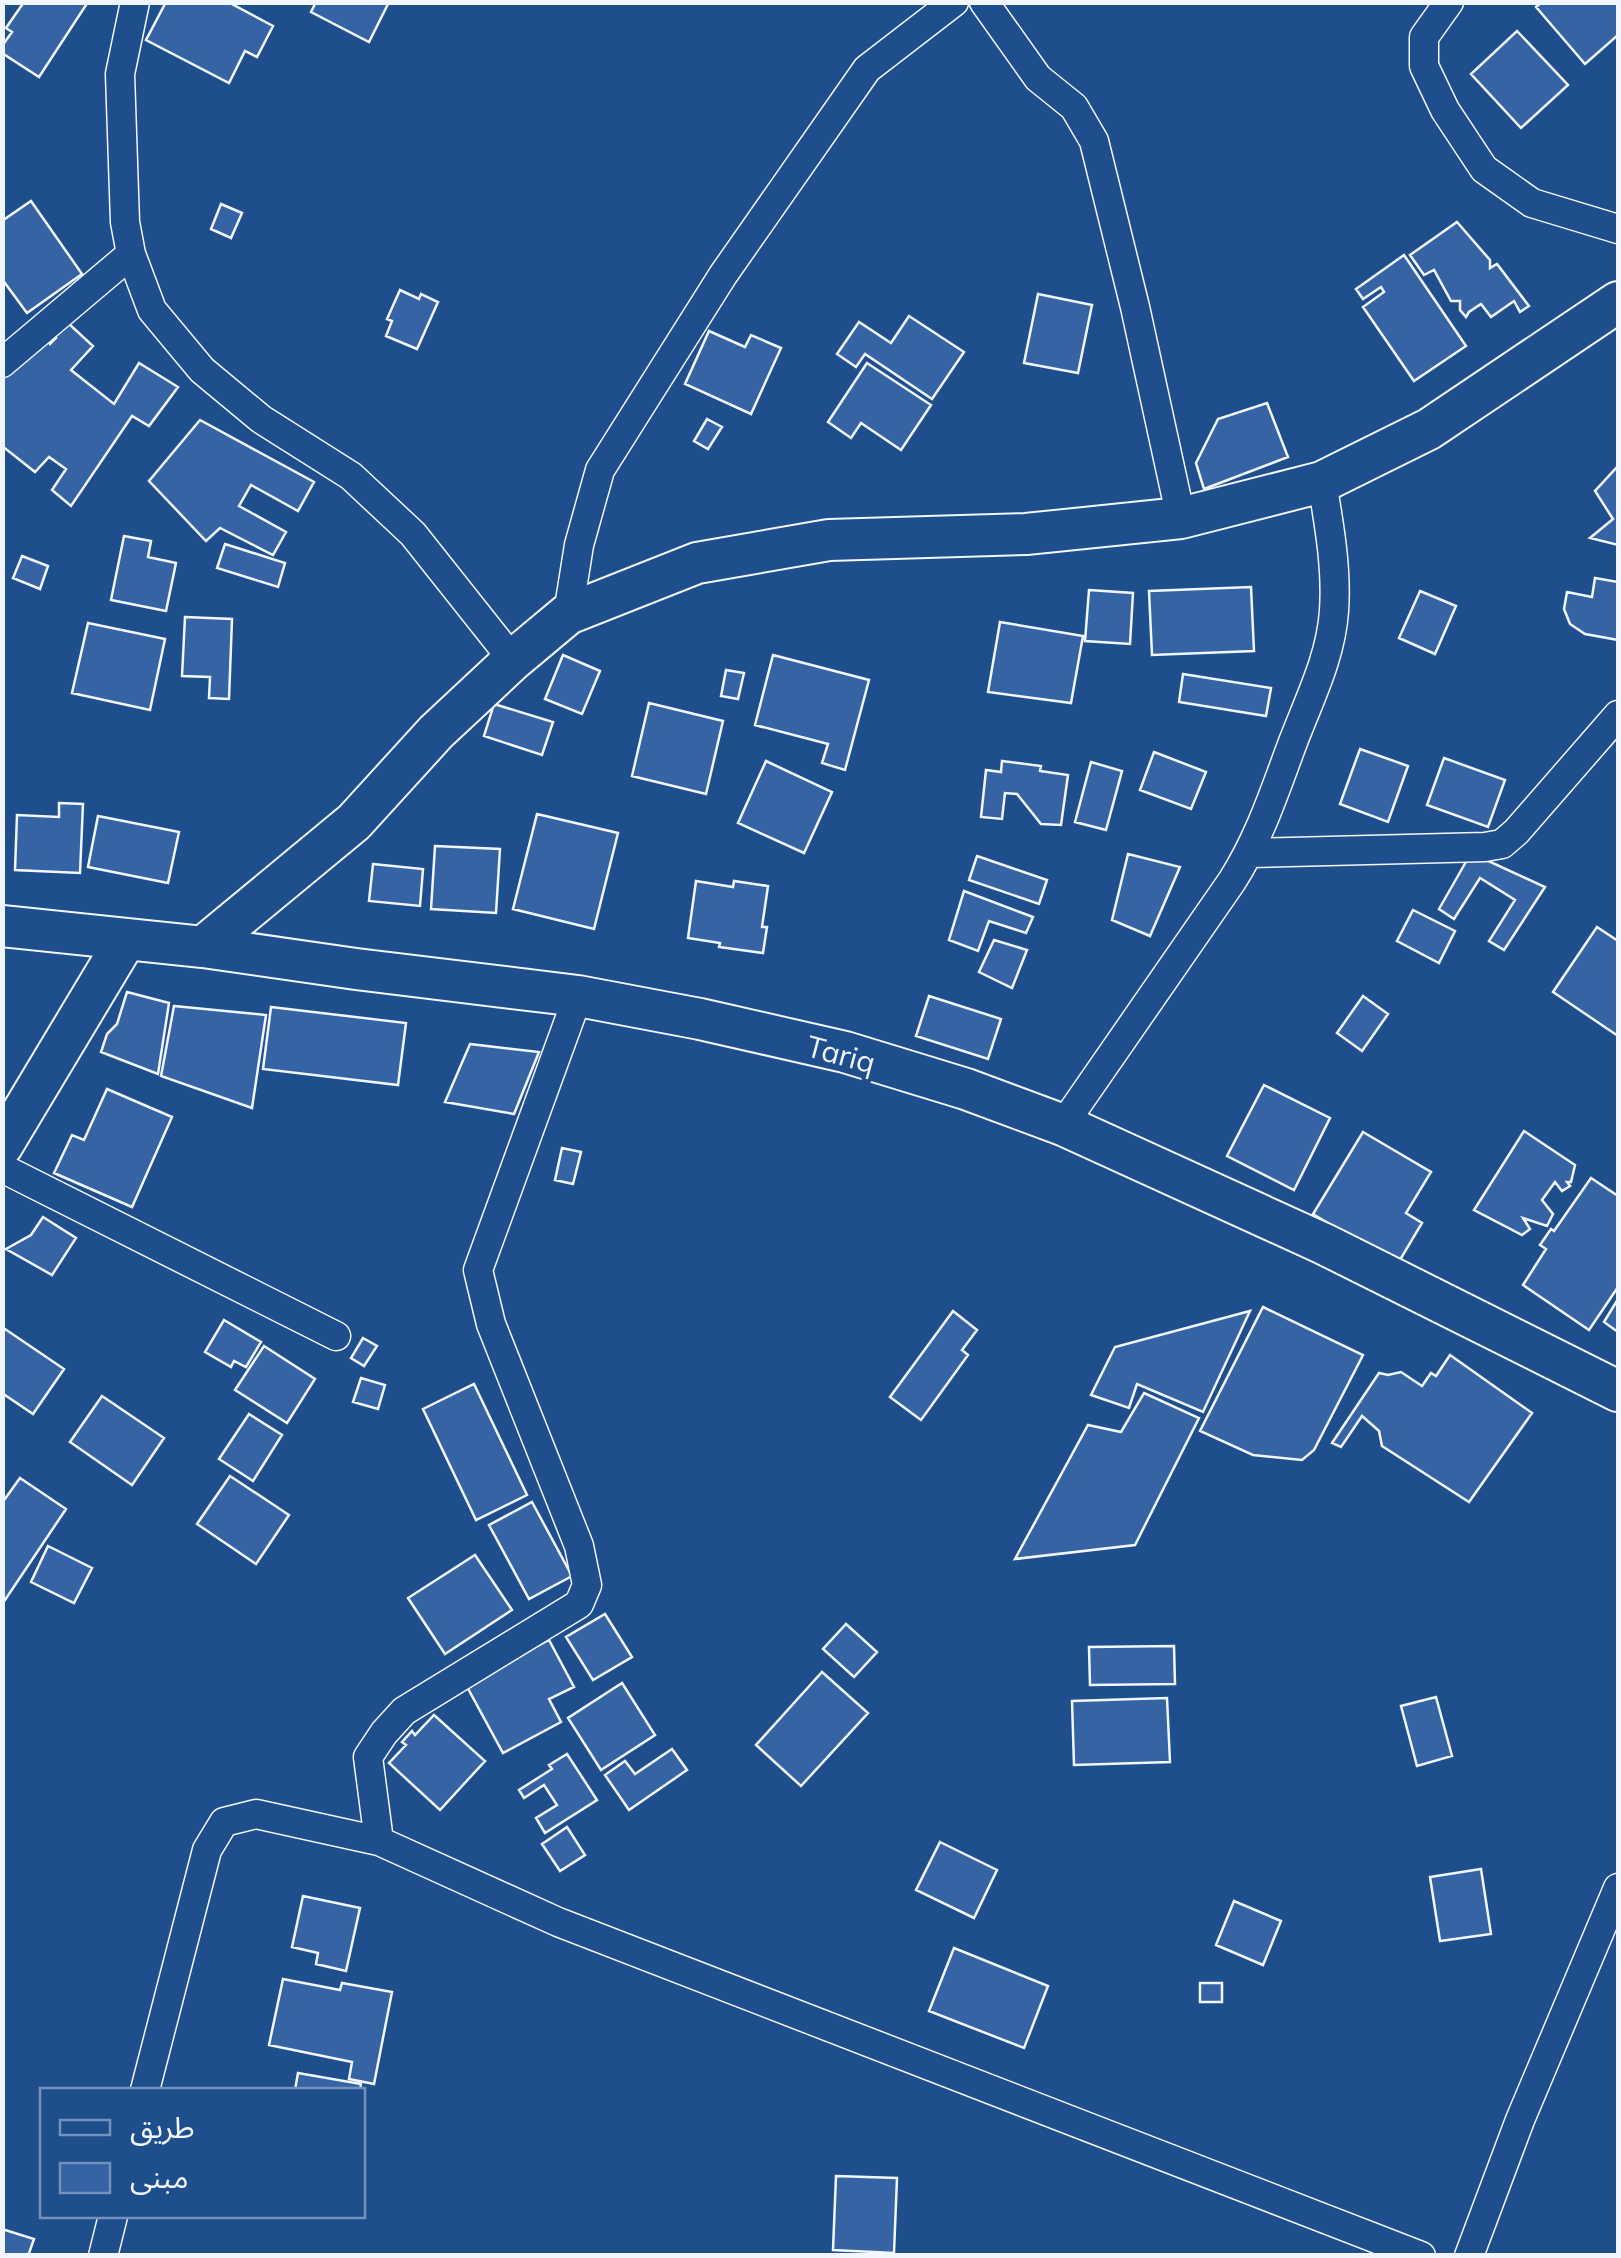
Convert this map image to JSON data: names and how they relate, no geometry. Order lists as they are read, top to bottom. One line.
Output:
{"streets":{"street":["Tariq"]},"legend":["طريق","مبنى"]}
